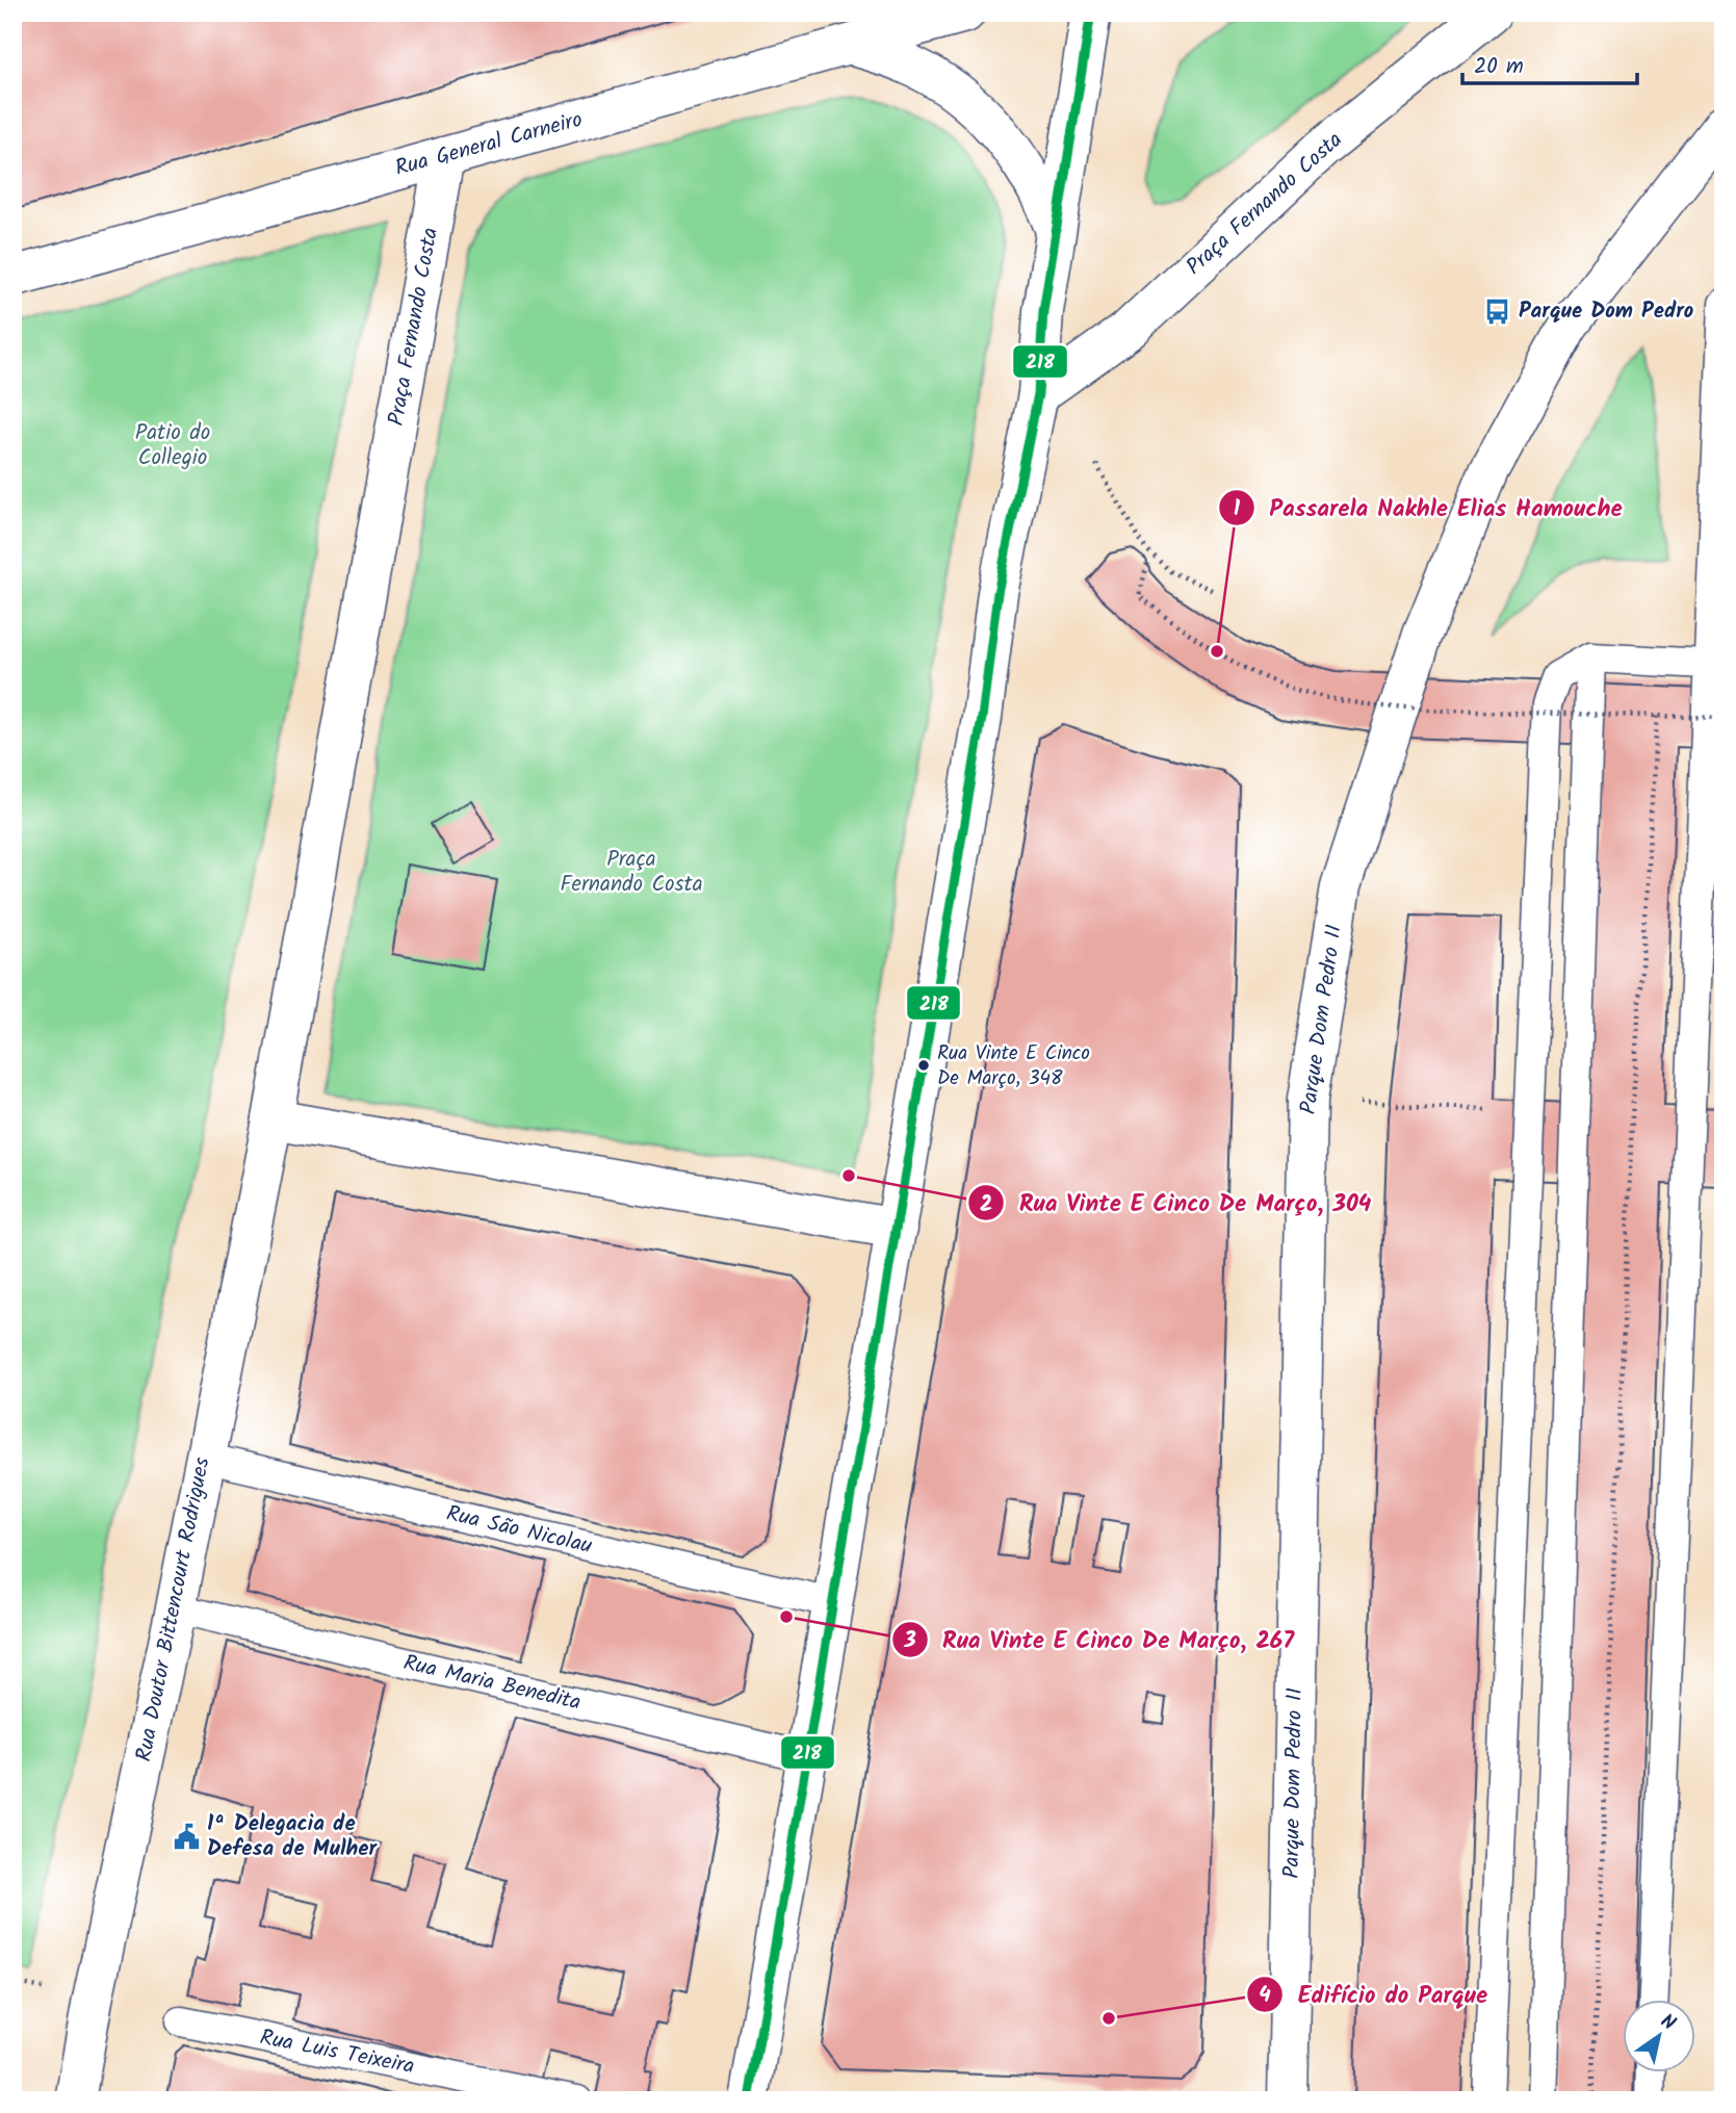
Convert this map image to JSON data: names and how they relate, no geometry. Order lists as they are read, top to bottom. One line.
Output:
{"streets":{"street":["Rua General Carneiro","Praça Fernando Costa","Parque Dom Pedro II","Rua Doutor Bittencourt Rodrigues"],"lane":["Rua São Nicolau","Rua Maria Benedita","Rua Luis Teixeira"]},"crossings":[["Rua General Carneiro","Praça Fernando Costa"],["Praça Fernando Costa","Rua Doutor Bittencourt Rodrigues"],["Rua São Nicolau","Rua Doutor Bittencourt Rodrigues"],["Rua Doutor Bittencourt Rodrigues","Rua Maria Benedita"]],"parks":["Patio do Collegio","Praça Fernando Costa"],"places":{"bus stop":["Parque Dom Pedro"],"other":["Passarela Nakhle Elias Hamouche","Rua Vinte E Cinco De Março, 348","Rua Vinte E Cinco De Março, 304","Rua Vinte E Cinco De Março, 267","Edifício do Parque"],"public building":["1ª Delegacia de Defesa de Mulher"]},"lines":["transit line 218"],"scale_bar":"20 m","north":"top right"}
